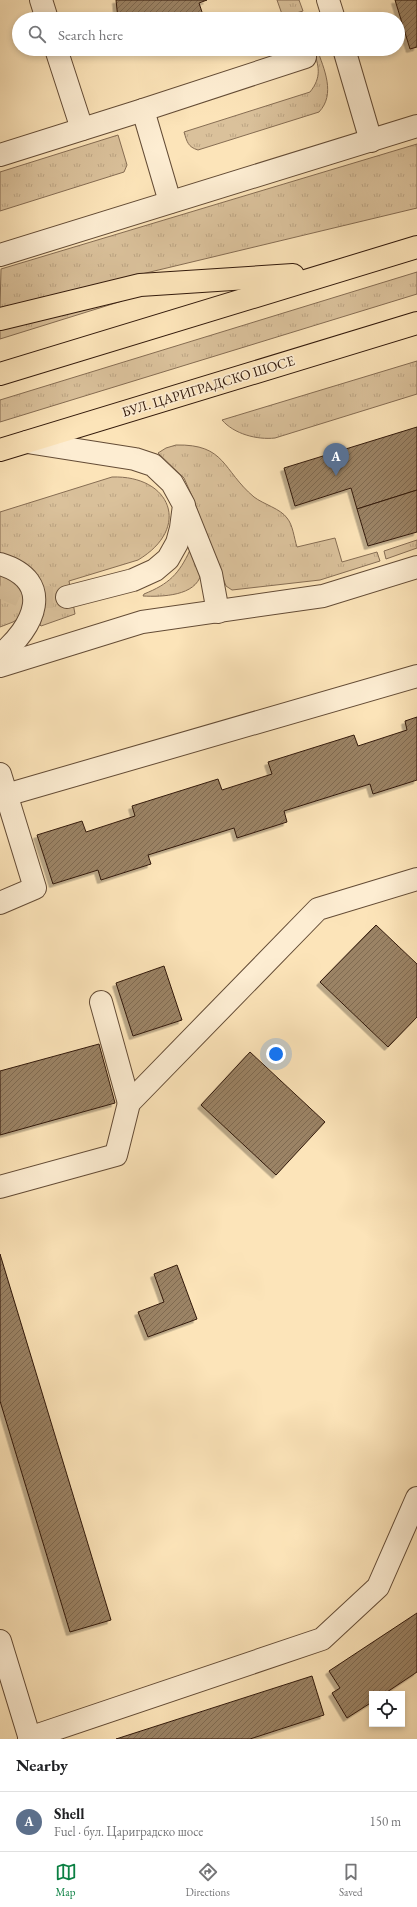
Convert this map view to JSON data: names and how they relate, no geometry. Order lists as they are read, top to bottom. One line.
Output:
{"streets":{"highway":["БУЛ. ЦАРИГРАДСКО ШОСЕ"]},"page":{"search":"Search here","pins":"A","heading":"Nearby","list":[{"mark":"A","name":"Shell","note":"Fuel · бул. Цариградско шосе","value":"150 m"}],"nav":["Map","Directions","Saved"]}}
